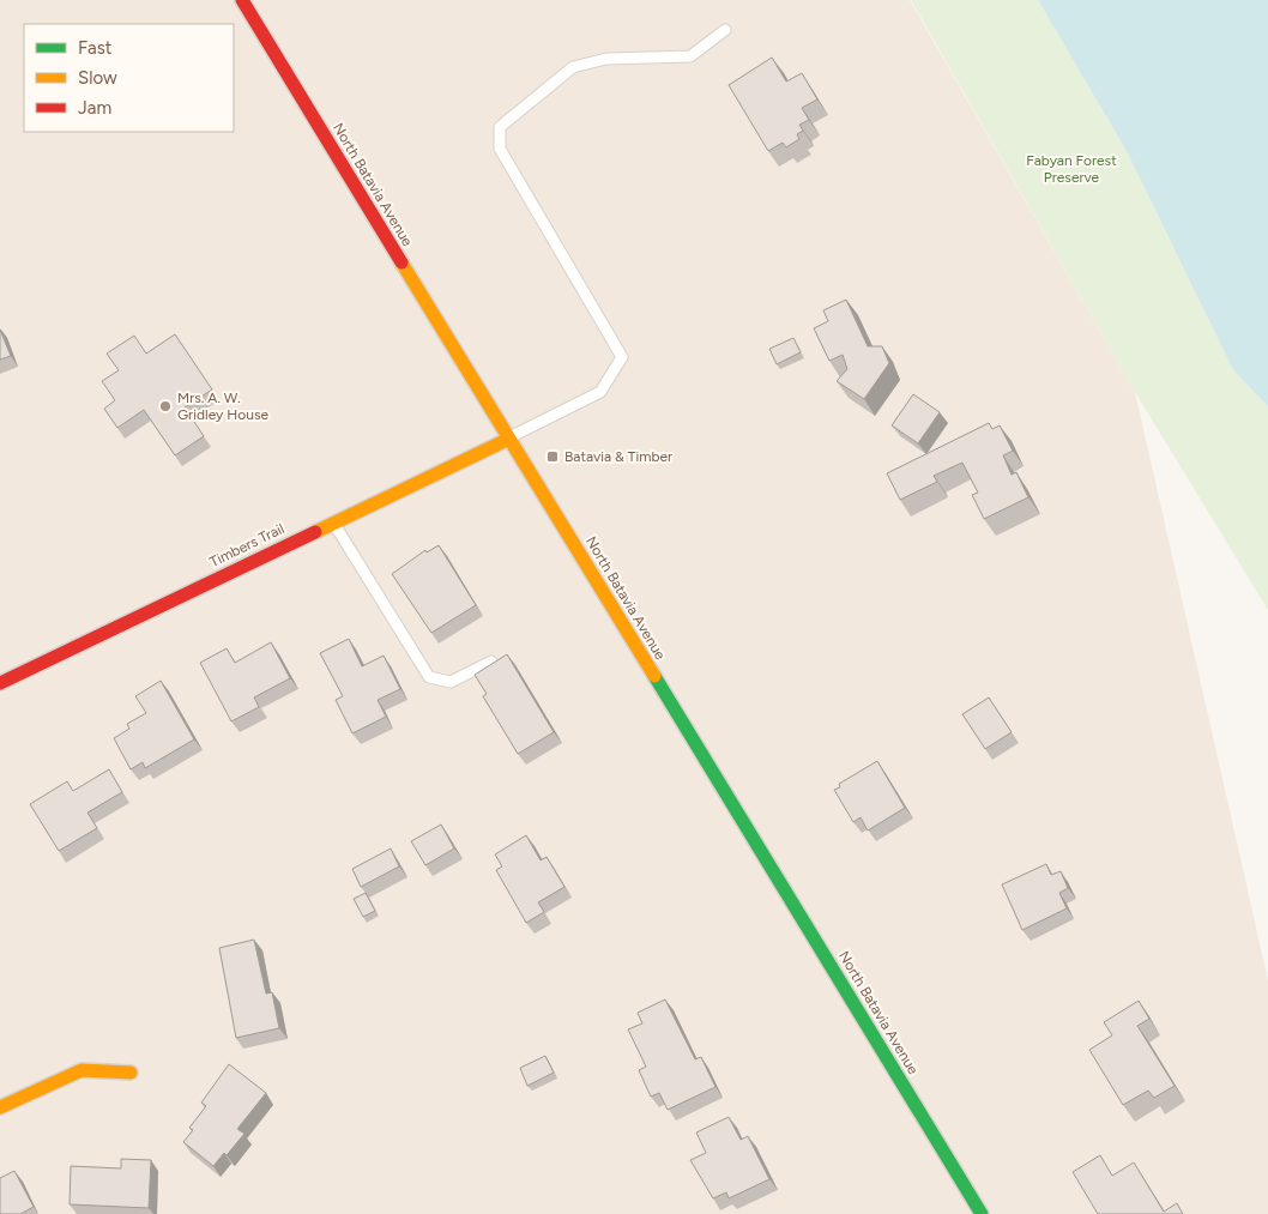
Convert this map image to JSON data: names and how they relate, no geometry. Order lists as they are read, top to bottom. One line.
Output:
{"streets":{"main road":["North Batavia Avenue","Timbers Trail"]},"crossings":[["North Batavia Avenue","Timbers Trail"]],"parks":["Fabyan Forest Preserve"],"places":{"other":["Mrs. A. W. Gridley House"],"transit":["Batavia & Timber"]},"legend":["Fast","Slow","Jam"]}
